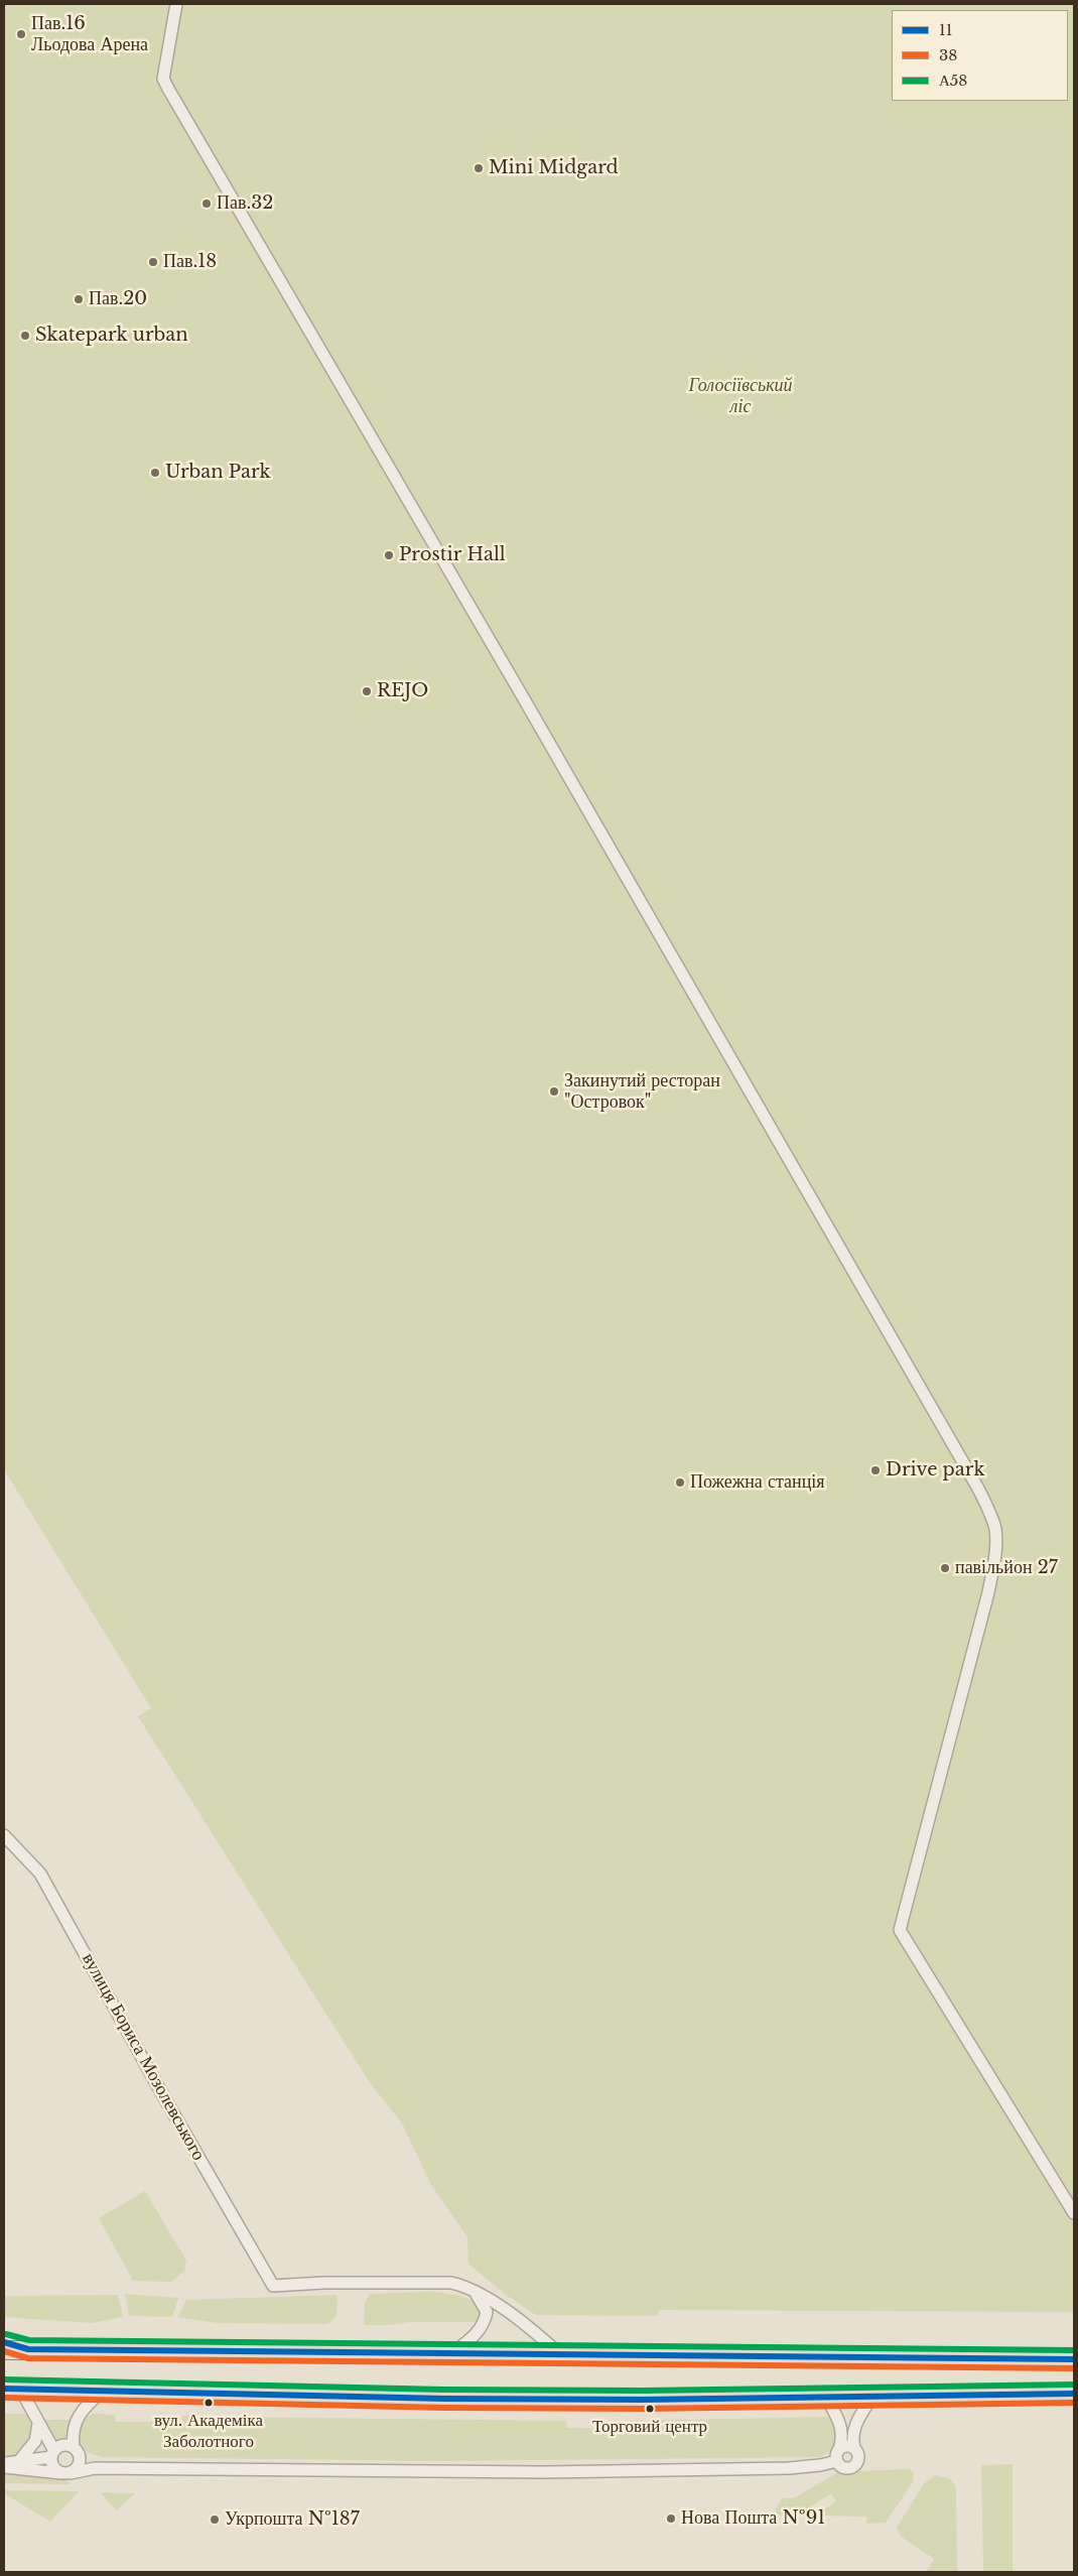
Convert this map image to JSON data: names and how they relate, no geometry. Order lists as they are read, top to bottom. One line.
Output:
{"streets":{"street":["вулиця Бориса Мозолевського"]},"parks":["Голосіївський ліс"],"places":["Пав.16 Льодова Арена","Mini Midgard","Пав.32","Пав.18","Пав.20","Skatepark urban","Urban Park","Prostir Hall","REJO","Закинутий ресторан \"Островок\"","Drive park","Пожежна станція","павільйон 27","вул. Академіка Заболотного","Торговий центр","Нова Пошта №91","Укрпошта №187"],"lines":["transit line А58","transit line 11","transit line 38"],"legend":["11","38","А58"]}
